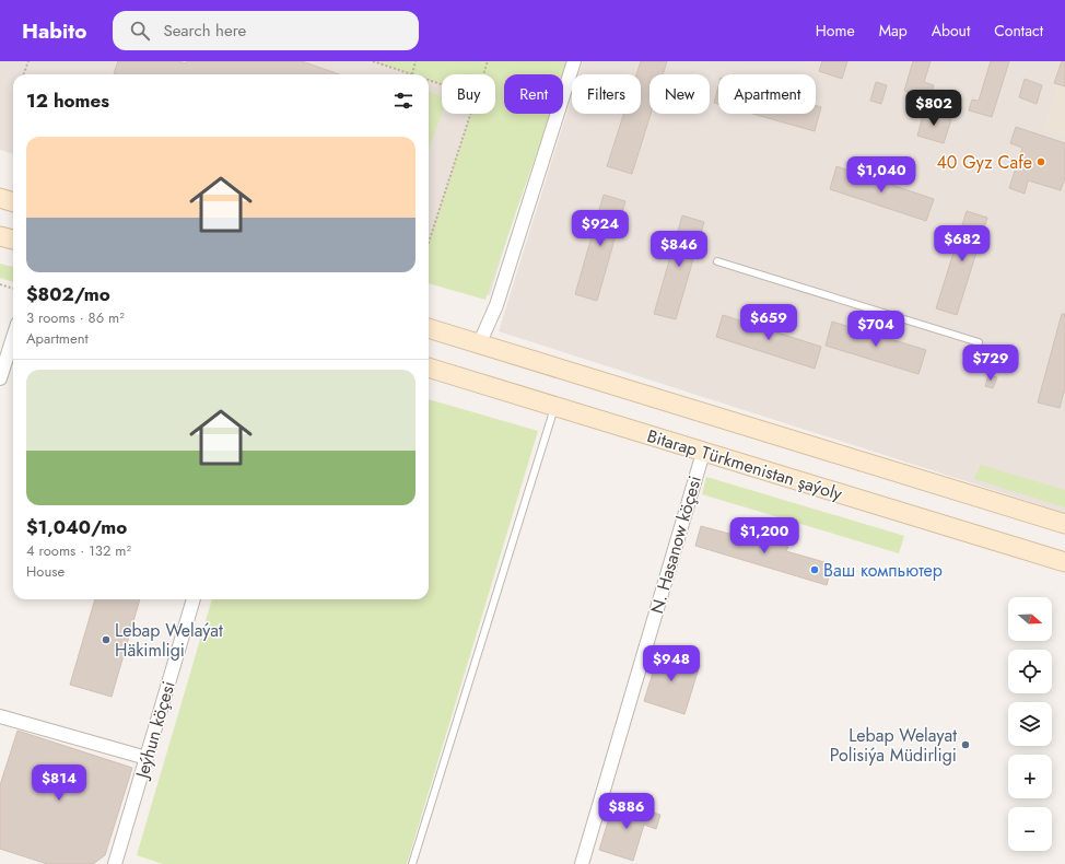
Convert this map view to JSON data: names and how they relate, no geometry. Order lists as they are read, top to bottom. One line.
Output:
{"streets":{"main road":["Bitarap Türkmenistan şaýoly"],"street":["N. Hasanow köçesi","Jeýhun köçesi"]},"crossings":[["Bitarap Türkmenistan şaýoly","N. Hasanow köçesi"]],"places":["40 Gyz Cafe","Ваш компьютер","Lebap Welaýat Häkimligi","Lebap Welayat Polisiýa Müdirligi"],"north":"right","page":{"header":"Habito","search":"Search here","nav":["Home","Map","About","Contact"],"chip":["Buy","Rent","Filters","New","Apartment"],"heading":"12 homes","price":["$802","$1,040","$924","$682","$846","$659","$704","$729","$1,200","$948","$814","$886"],"list":[{"name":"$802/mo","note":"3 rooms · 86 m² · Apartment"},{"name":"$1,040/mo","note":"4 rooms · 132 m² · House"}],"map_buttons":["+","−"]}}
